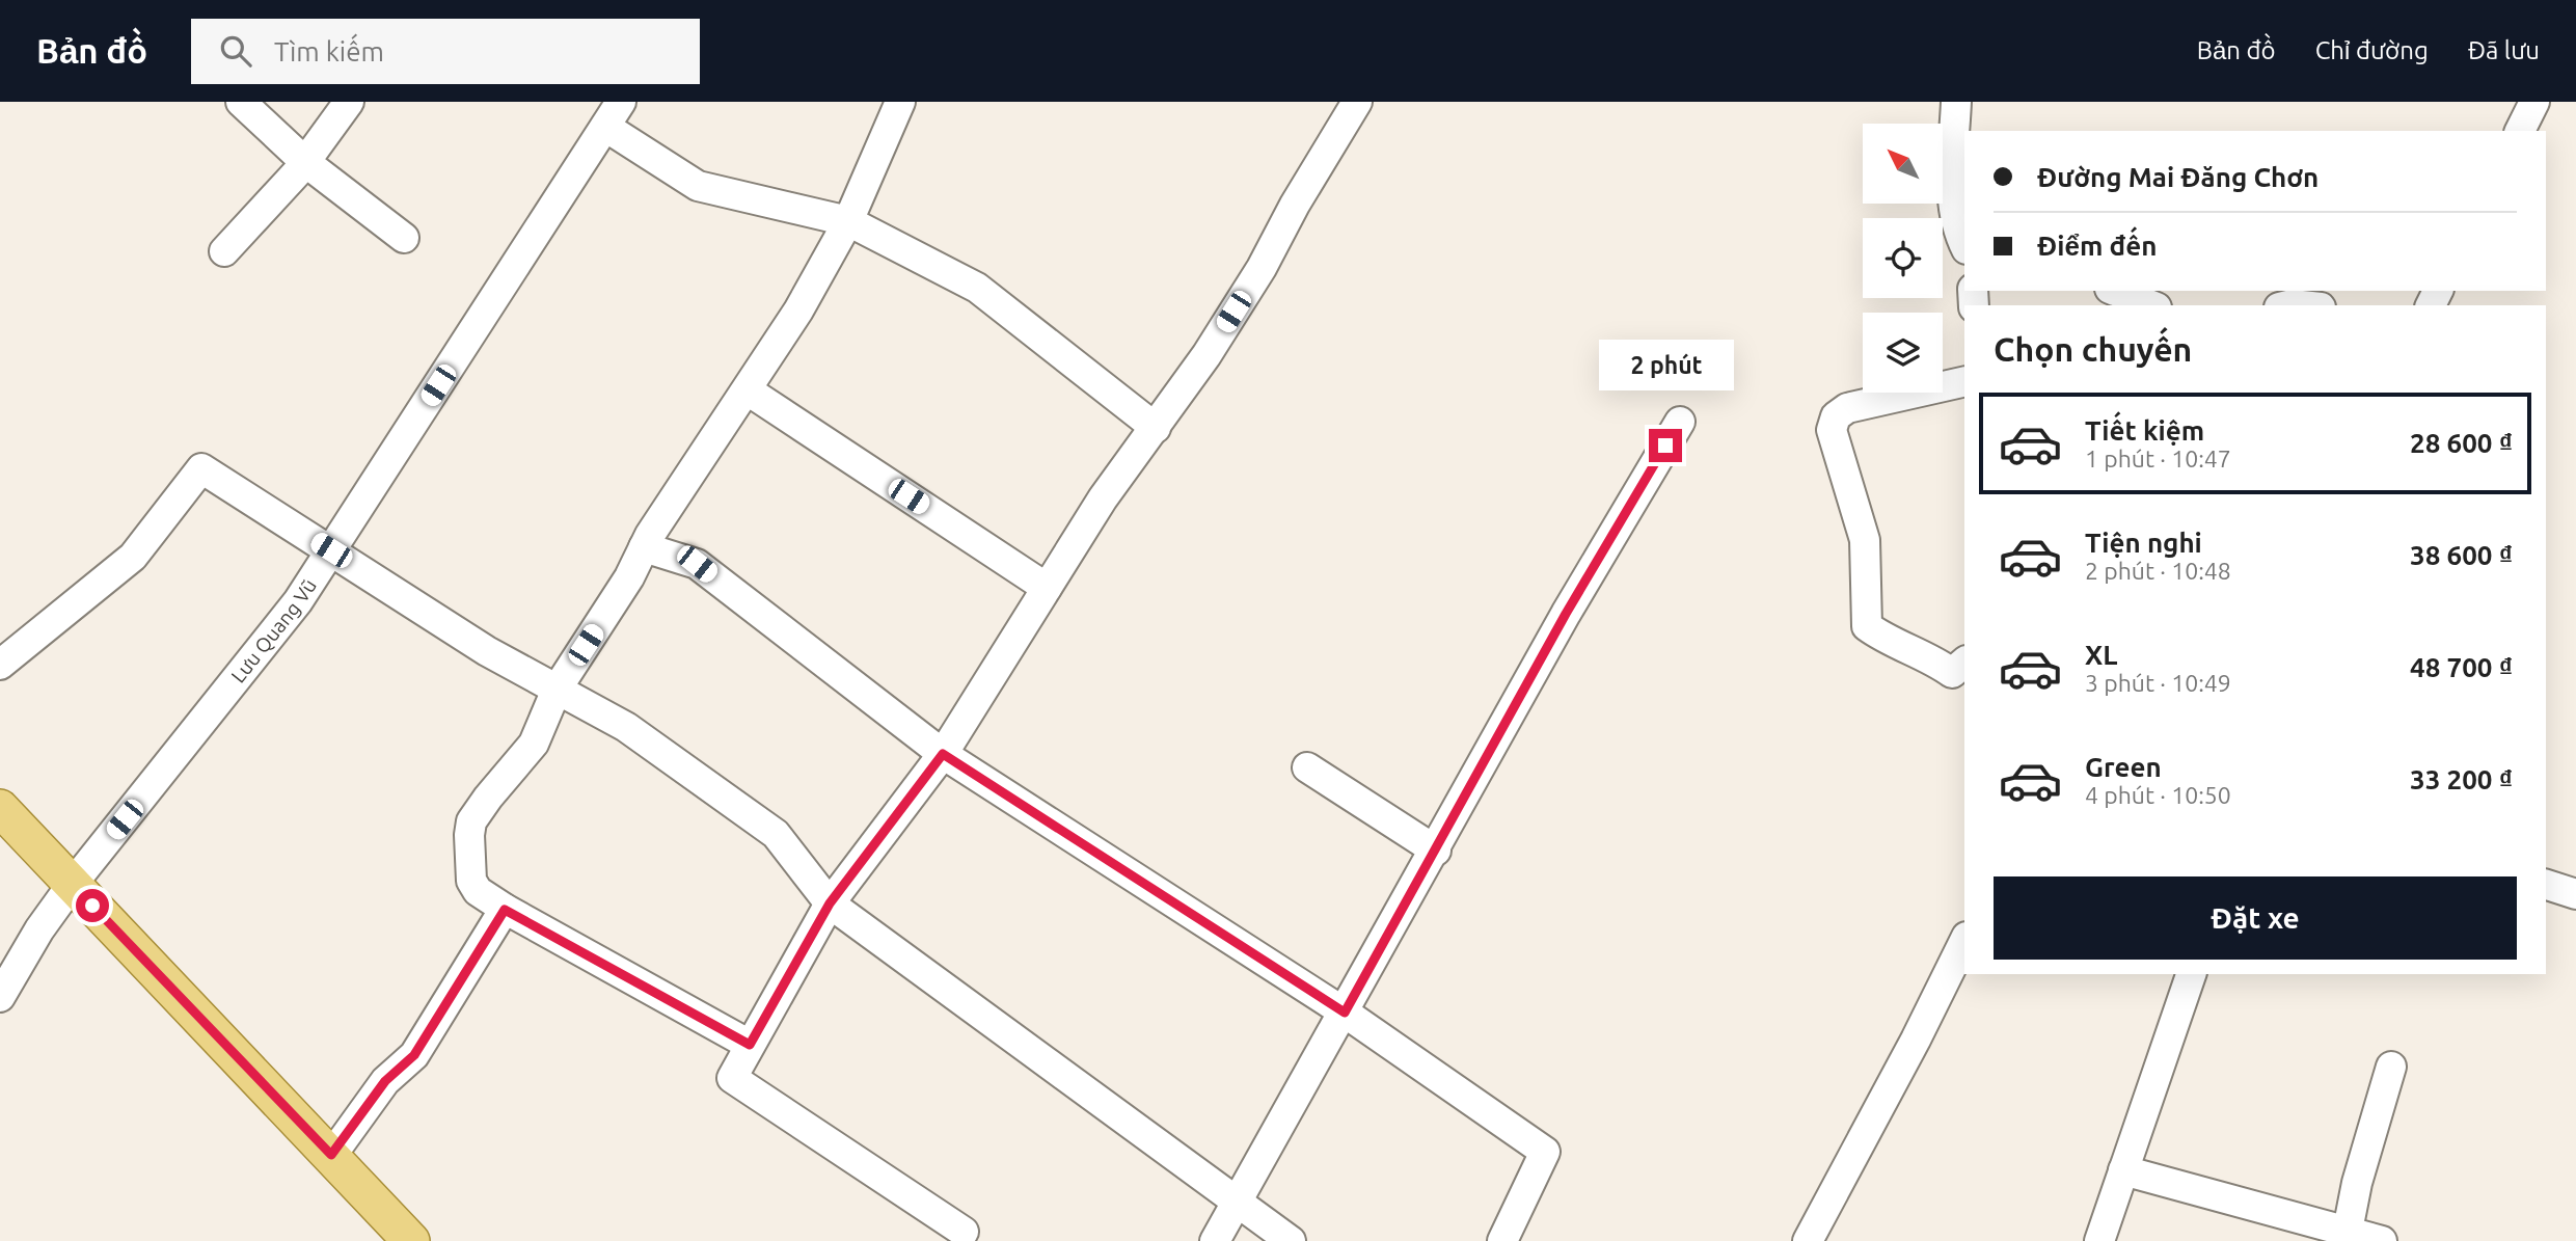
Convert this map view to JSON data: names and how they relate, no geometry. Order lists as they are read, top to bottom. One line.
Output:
{"streets":{"street":["Lưu Quang Vũ"]},"north":"top left","page":{"header":"Bản đồ","search":"Tìm kiếm","nav":["Bản đồ","Chỉ đường","Đã lưu"],"banner":["Đường Mai Đăng Chơn","Điểm đến"],"heading":"Chọn chuyến","bubble":"2 phút","list":[{"name":"Tiết kiệm","note":"1 phút · 10:47","value":"28 600 ₫"},{"name":"Tiện nghi","note":"2 phút · 10:48","value":"38 600 ₫"},{"name":"XL","note":"3 phút · 10:49","value":"48 700 ₫"},{"name":"Green","note":"4 phút · 10:50","value":"33 200 ₫"}],"buttons":"Đặt xe"}}
